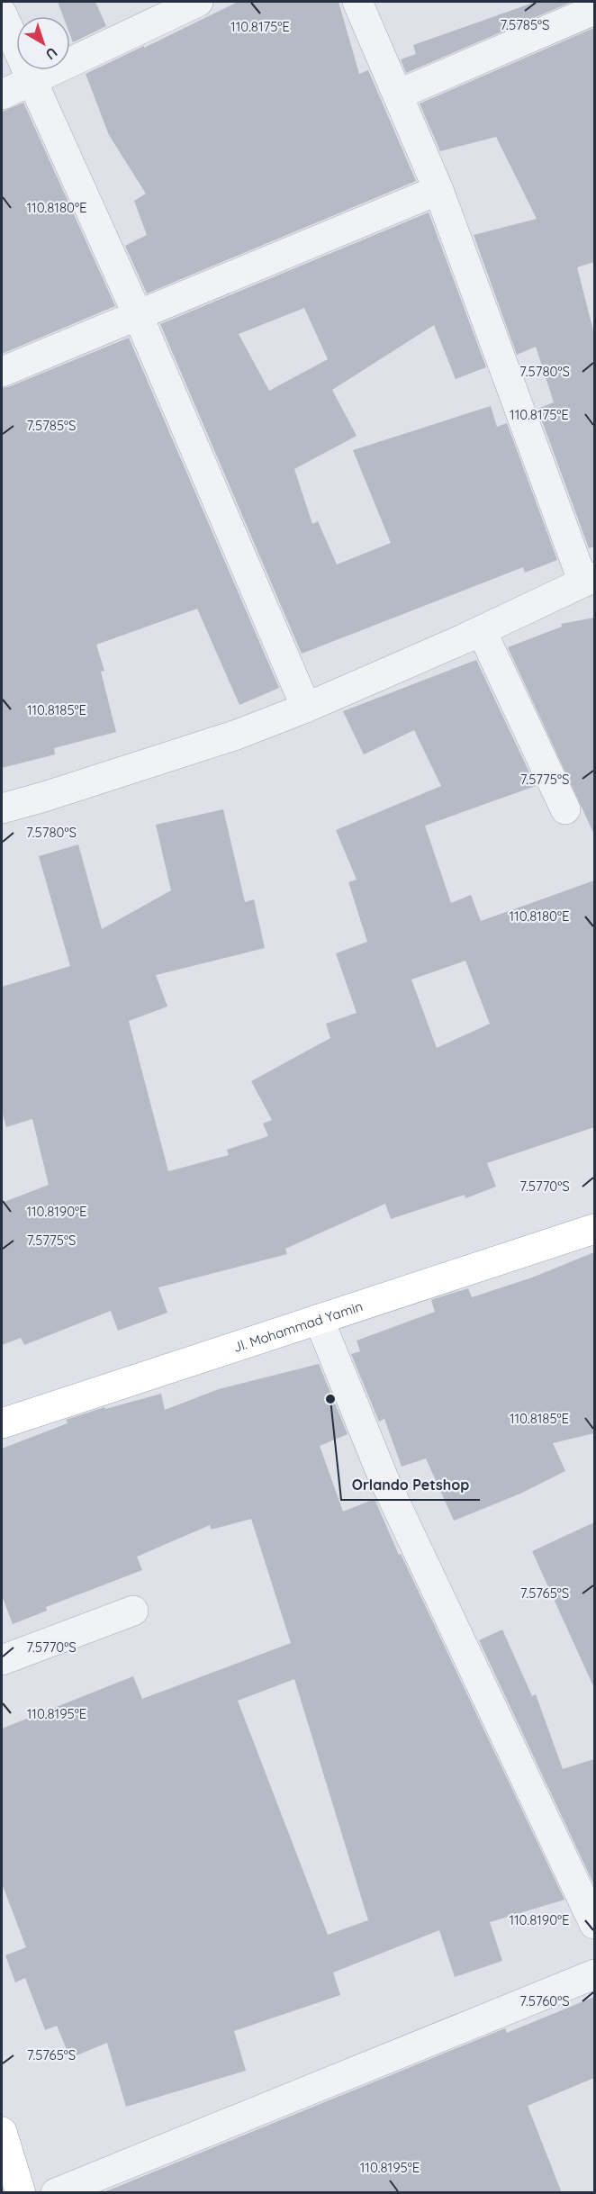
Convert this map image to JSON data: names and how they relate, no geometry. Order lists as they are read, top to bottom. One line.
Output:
{"streets":{"main road":["Jl. Mohammad Yamin"]},"places":["Orlando Petshop"],"north":"bottom right","coordinates":["7.5785°S","110.8175°E","110.8180°E","7.5780°S","110.8185°E","7.5775°S","7.5770°S","110.8190°E","7.5765°S","110.8195°E","7.5760°S"]}
